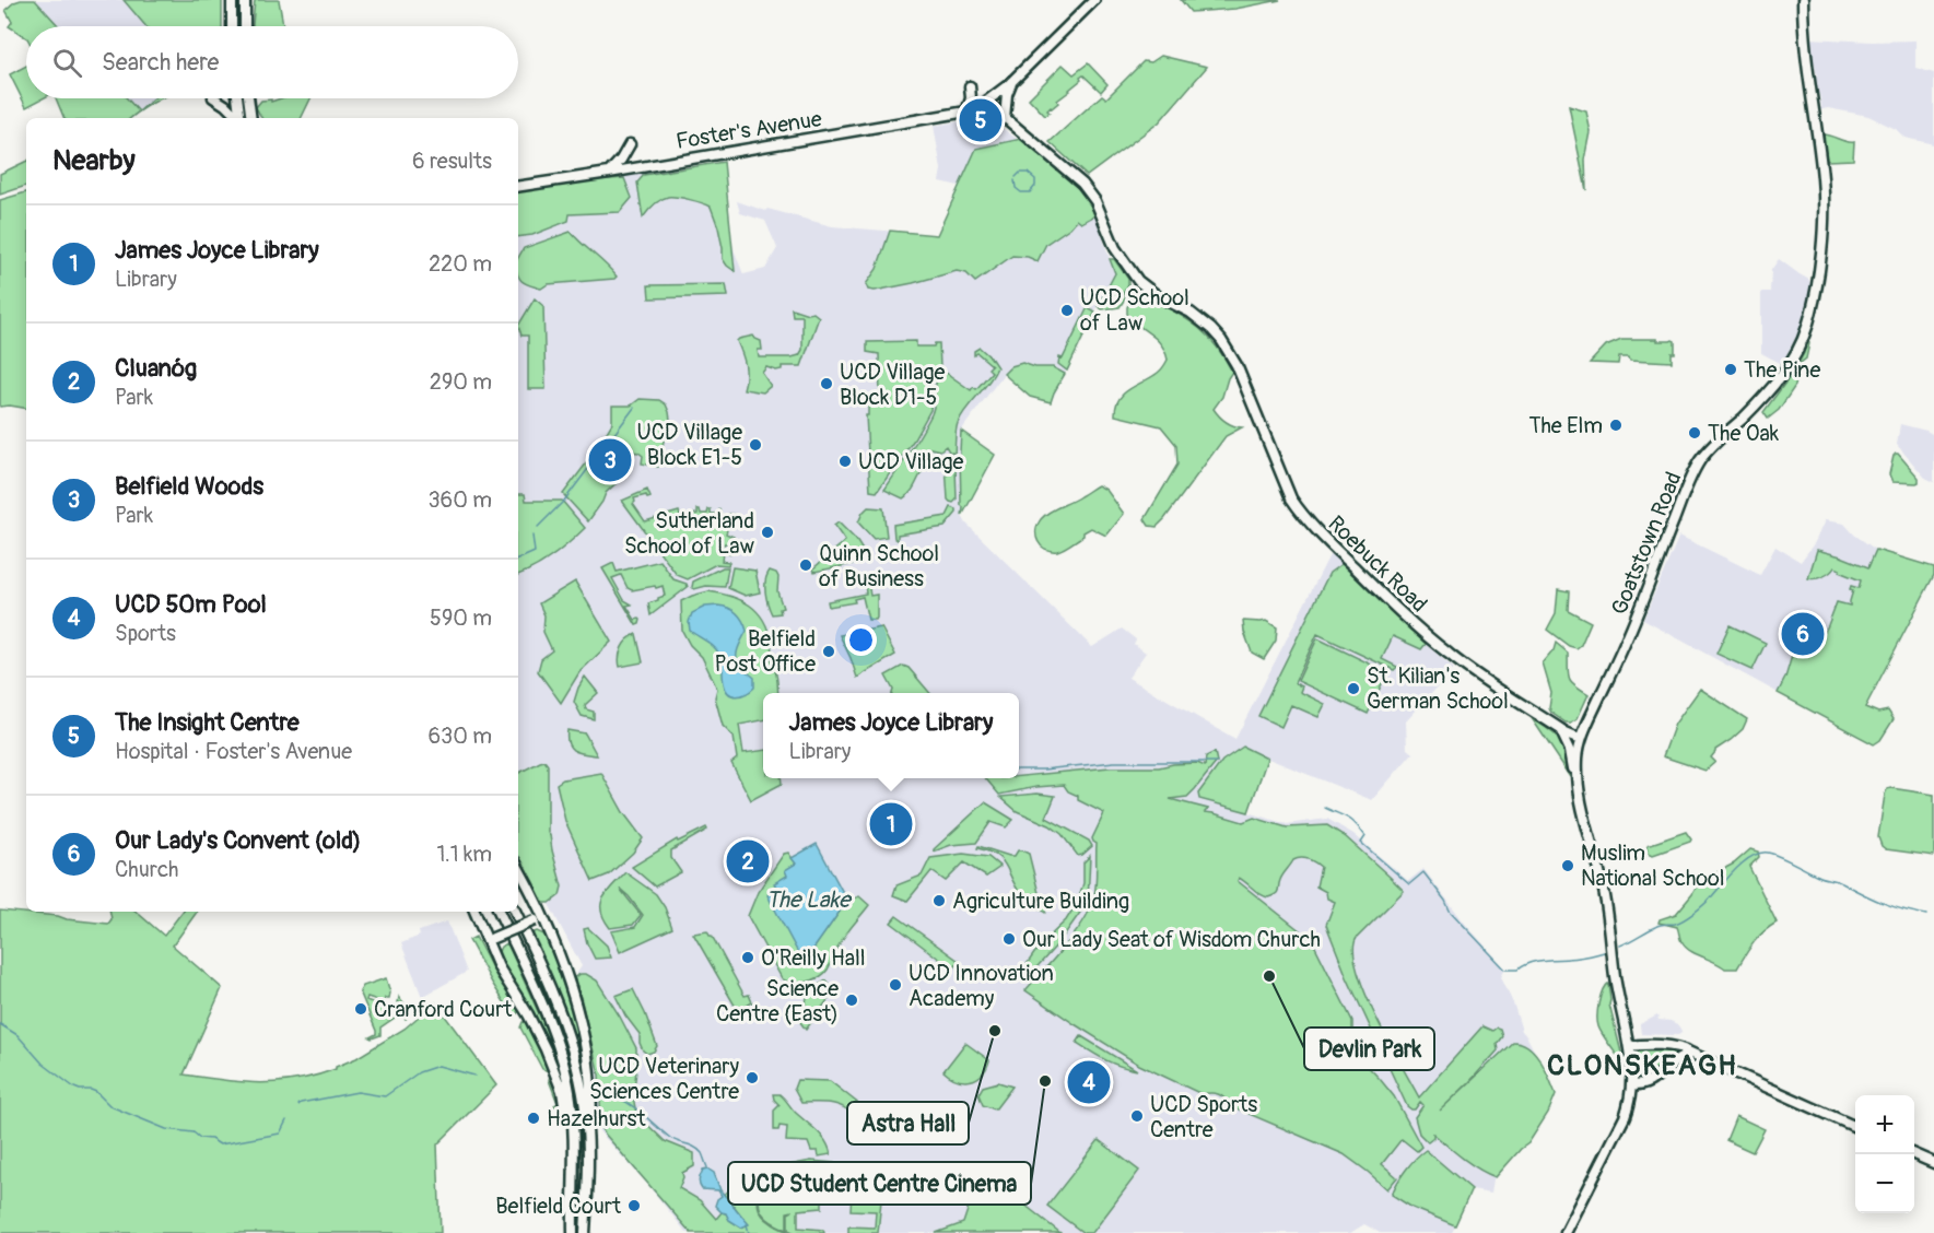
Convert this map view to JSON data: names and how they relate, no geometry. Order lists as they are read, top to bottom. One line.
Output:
{"streets":{"main road":["Foster's Avenue","Goatstown Road","Roebuck Road"]},"crossings":[["Foster's Avenue","Roebuck Road"],["Goatstown Road","Roebuck Road"]],"districts":["CLONSKEAGH"],"water":["The Lake"],"places":["UCD School of Law","The Pine","UCD Village Block D1-5","The Elm","The Oak","UCD Village Block E1-5","UCD Village","Sutherland School of Law","Quinn School of Business","Belfield Post Office","St. Kilian's German School","Muslim National School","Agriculture Building","Our Lady Seat of Wisdom Church","O'Reilly Hall","Devlin Park","UCD Innovation Academy","Science Centre (East)","Cranford Court","Astra Hall","UCD Veterinary Sciences Centre","UCD Student Centre Cinema","UCD Sports Centre","Hazelhurst","Belfield Court"],"page":{"search":"Search here","pins":["5","3","6","1","2","4"],"heading":["Nearby","6 results"],"list":[{"mark":"1","name":"James Joyce Library","note":"Library","value":"220 m"},{"mark":"2","name":"Cluanóg","note":"Park","value":"290 m"},{"mark":"3","name":"Belfield Woods","note":"Park","value":"360 m"},{"mark":"4","name":"UCD 50m Pool","note":"Sports","value":"590 m"},{"mark":"5","name":"The Insight Centre","note":"Hospital · Foster's Avenue","value":"630 m"},{"mark":"6","name":"Our Lady's Convent (old)","note":"Church","value":"1.1 km"}],"popup":["James Joyce Library","Library"],"map_buttons":["+","−"]}}
